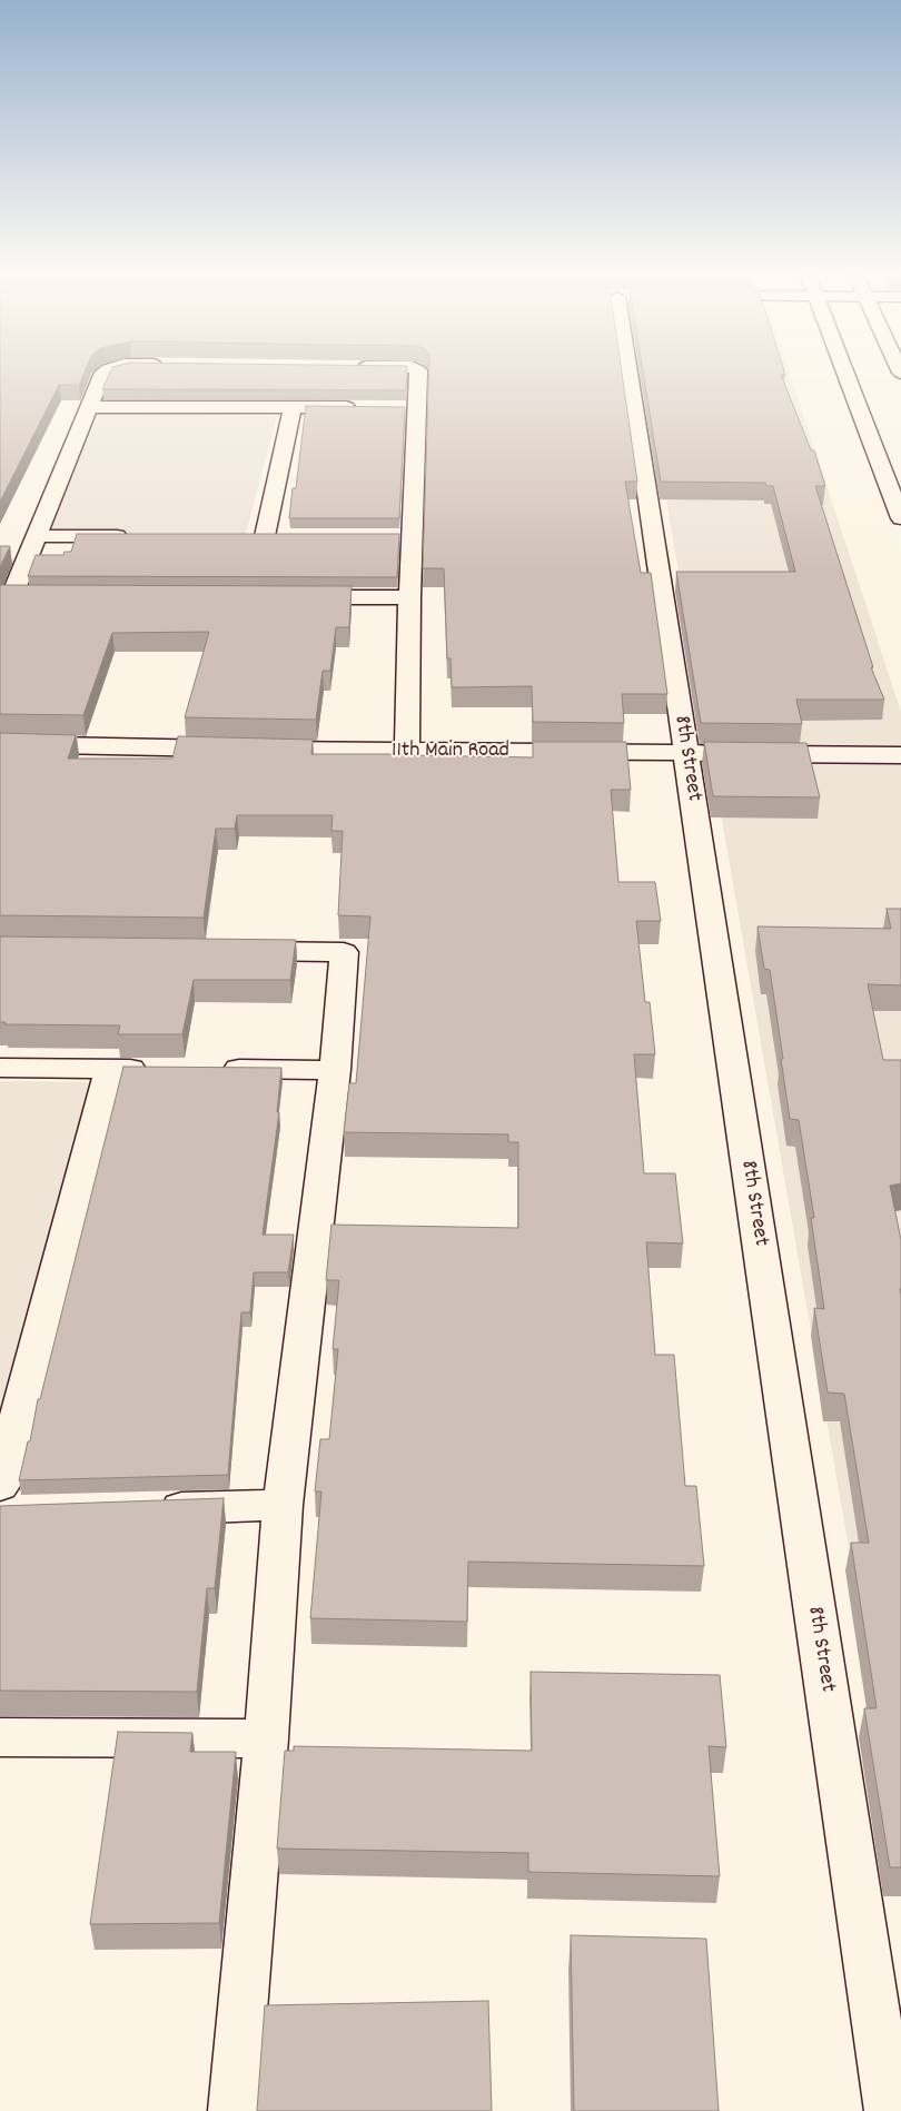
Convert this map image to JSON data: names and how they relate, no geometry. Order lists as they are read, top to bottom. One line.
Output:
{"streets":{"street":["11th Main Road","8th Street"]},"crossings":[["11th Main Road","8th Street"]]}
